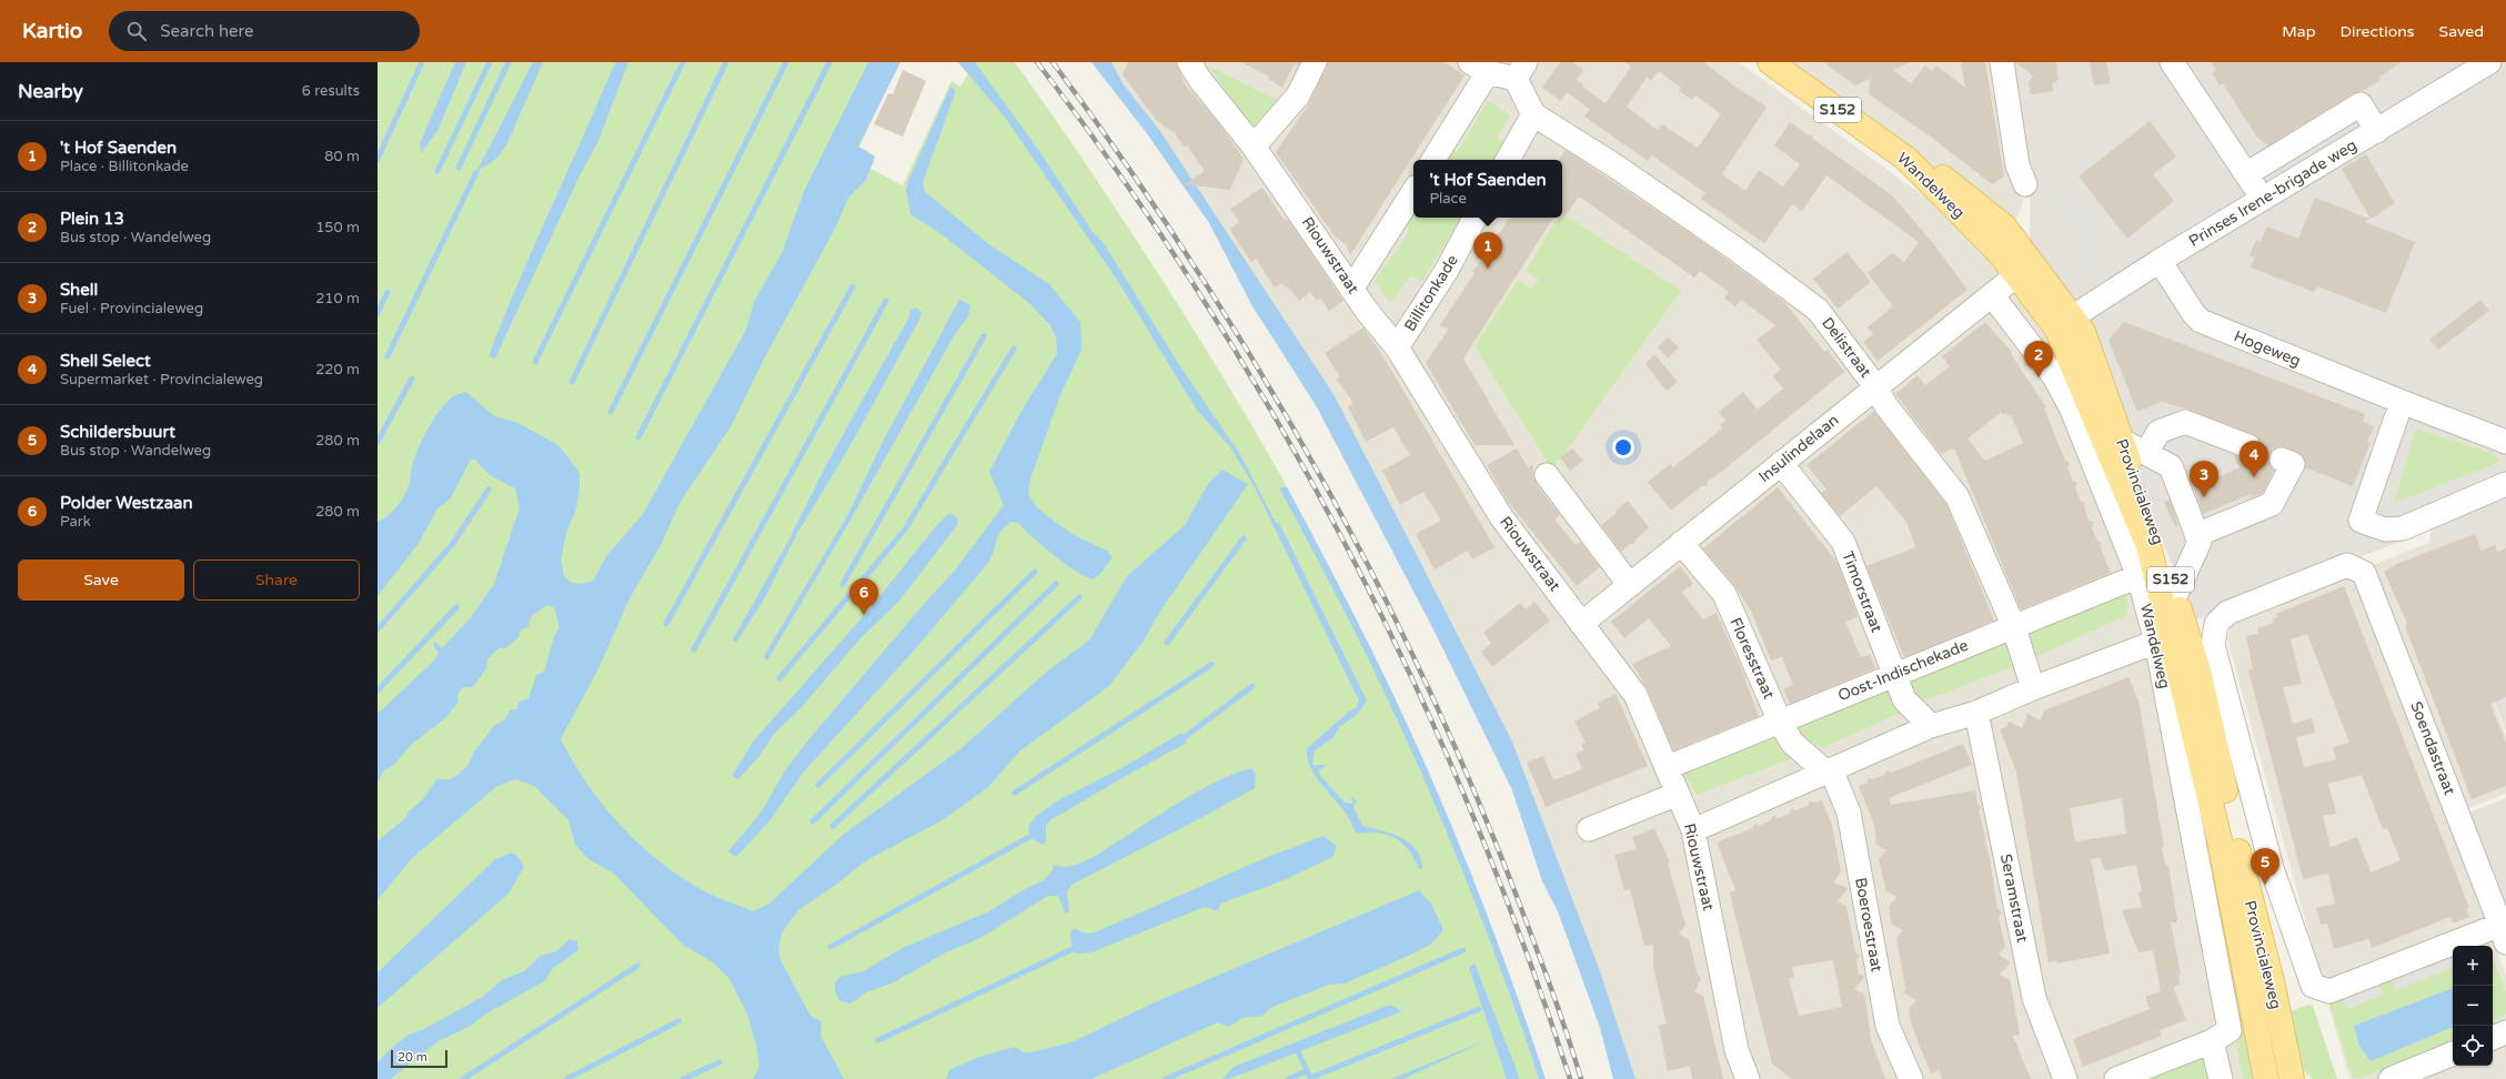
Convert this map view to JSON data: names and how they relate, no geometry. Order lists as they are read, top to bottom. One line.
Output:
{"streets":{"main road":["S152","Wandelweg","Provincialeweg"],"street":["Prinses Irene-brigade weg","Riouwstraat","Billitonkade","Delistraat","Hogeweg","Insulindelaan","Timorstraat","Floresstraat","Oost-Indischekade","Soendastraat","Seramstraat","Boeroestraat"]},"crossings":[["Wandelweg","Insulindelaan"],["Wandelweg","Provincialeweg"],["Wandelweg","Oost-Indischekade"],["Prinses Irene-brigade weg","Hogeweg"],["Prinses Irene-brigade weg","Provincialeweg"],["Riouwstraat","Billitonkade"],["Riouwstraat","Insulindelaan"],["Riouwstraat","Oost-Indischekade"],["Delistraat","Insulindelaan"],["Delistraat","Oost-Indischekade"],["Insulindelaan","Provincialeweg"],["Insulindelaan","Timorstraat"],["Insulindelaan","Floresstraat"],["Timorstraat","Oost-Indischekade"],["Floresstraat","Oost-Indischekade"],["Floresstraat","Boeroestraat"]],"scale_bar":"20 m","page":{"header":"Kartio","search":"Search here","nav":["Map","Directions","Saved"],"heading":["Nearby","6 results"],"list":[{"mark":"1","name":"'t Hof Saenden","note":"Place · Billitonkade","value":"80 m"},{"mark":"2","name":"Plein 13","note":"Bus stop · Wandelweg","value":"150 m"},{"mark":"3","name":"Shell","note":"Fuel · Provincialeweg","value":"210 m"},{"mark":"4","name":"Shell Select","note":"Supermarket · Provincialeweg","value":"220 m"},{"mark":"5","name":"Schildersbuurt","note":"Bus stop · Wandelweg","value":"280 m"},{"mark":"6","name":"Polder Westzaan","note":"Park","value":"280 m"}],"popup":["'t Hof Saenden","Place"],"pins":["1","2","4","3","6","5"],"buttons":["Save","Share"],"map_buttons":["+","−"],"scale":"20 m"}}
